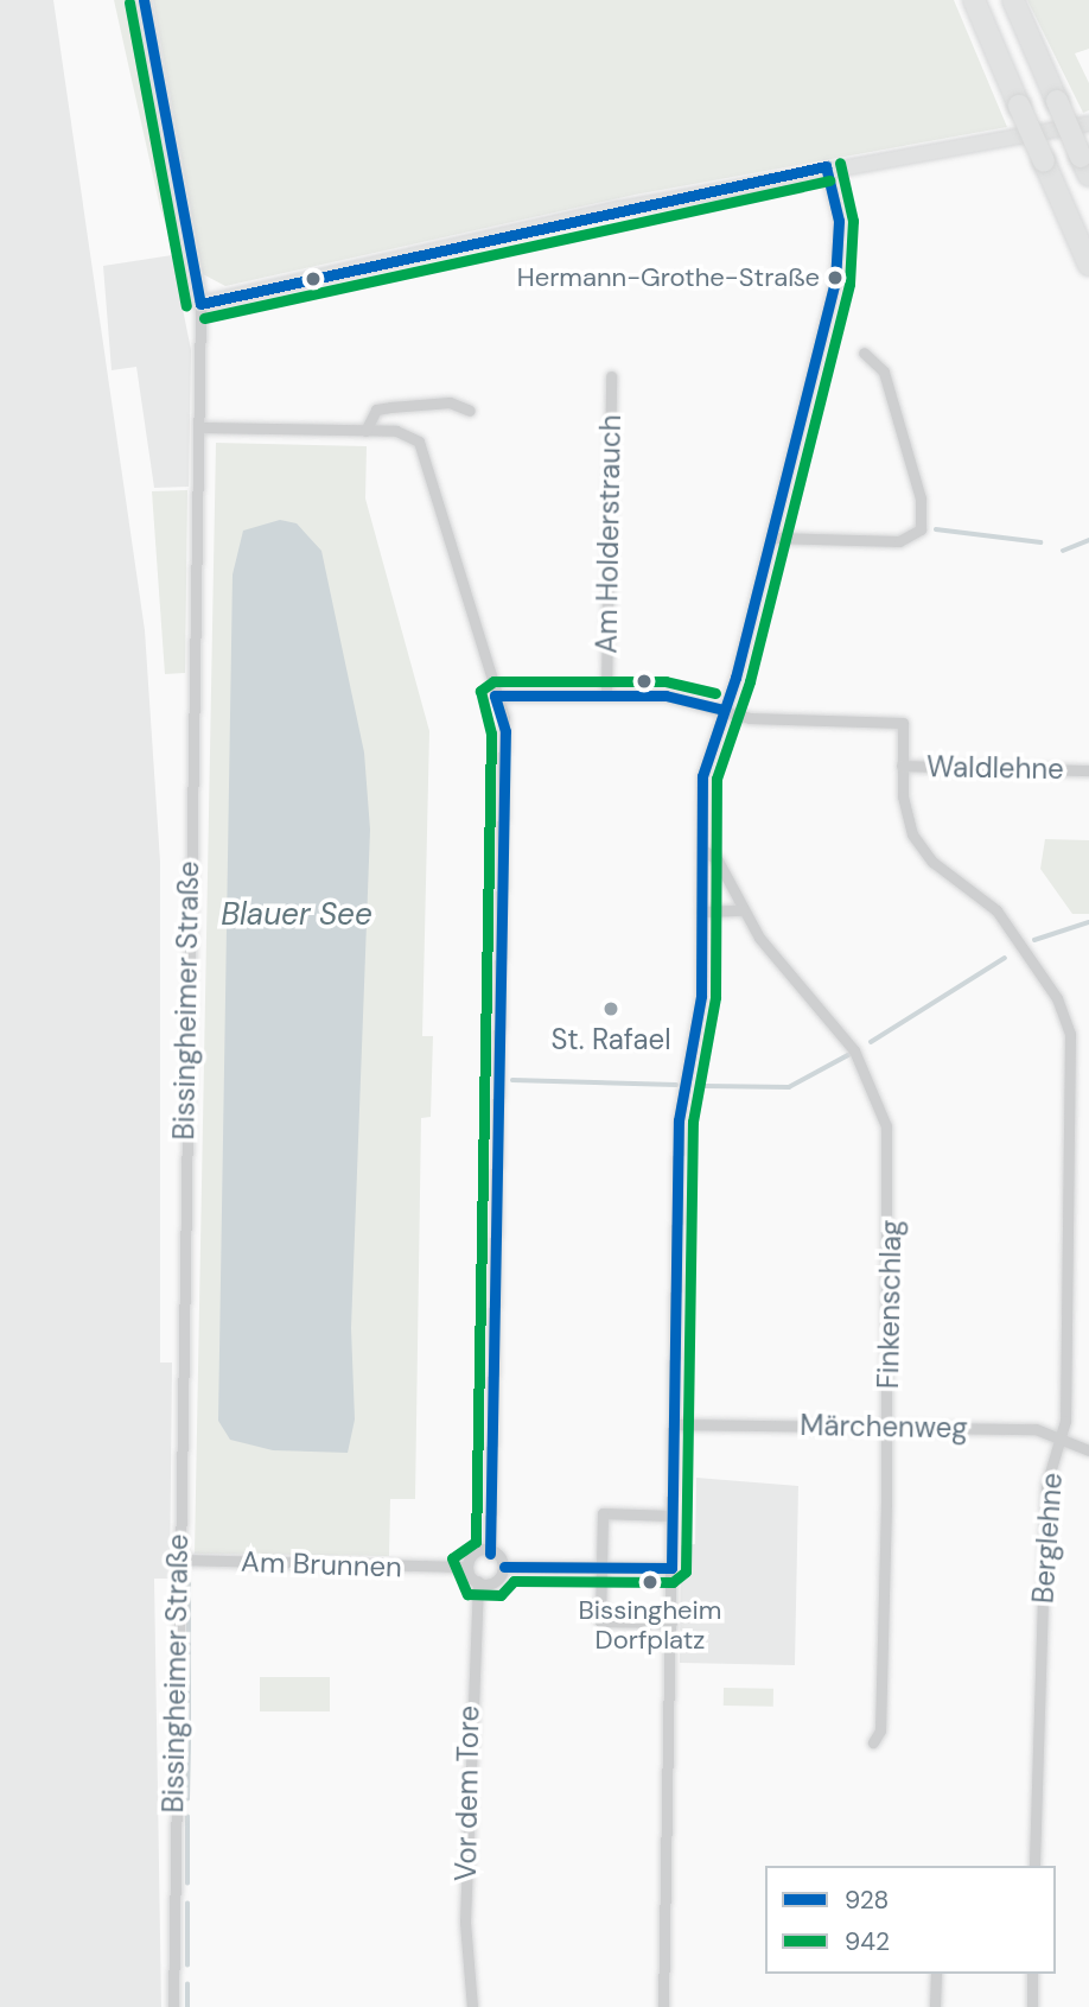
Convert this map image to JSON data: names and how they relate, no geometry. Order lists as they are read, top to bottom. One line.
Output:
{"streets":{"street":["Am Holderstrauch","Waldlehne","Bissingheimer Straße","Finkenschlag","Märchenweg","Berglehne","Am Brunnen","Vor dem Tore"]},"crossings":[["Waldlehne","Berglehne"],["Bissingheimer Straße","Am Brunnen"],["Finkenschlag","Märchenweg"],["Märchenweg","Berglehne"],["Am Brunnen","Vor dem Tore"]],"water":["Blauer See"],"places":["Hermann-Grothe-Straße","St. Rafael","Bissingheim Dorfplatz"],"lines":["transit line 928","transit line 942"],"legend":["928","942"]}
